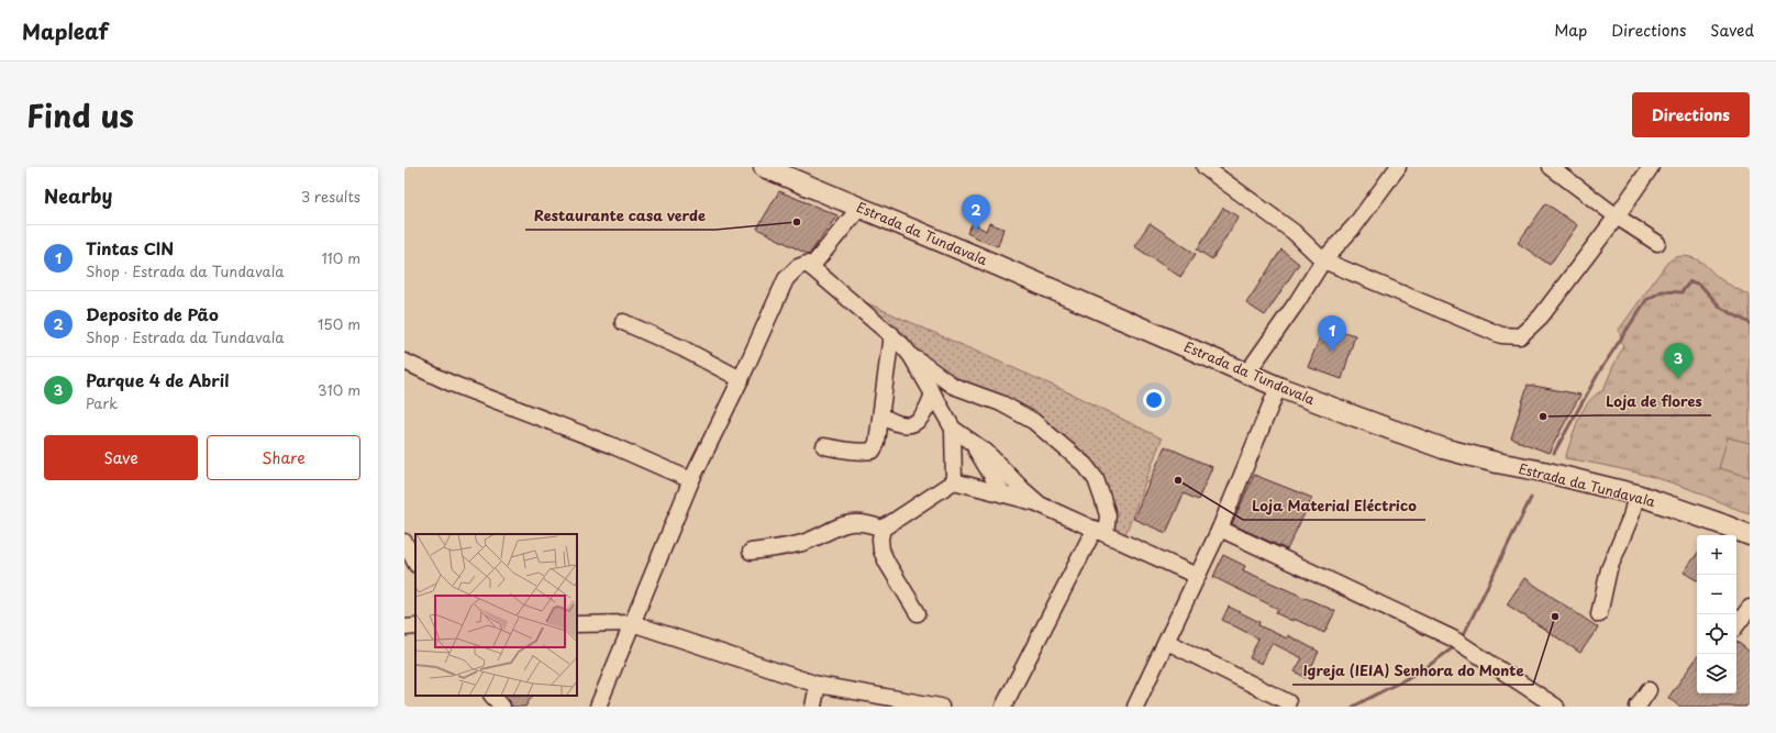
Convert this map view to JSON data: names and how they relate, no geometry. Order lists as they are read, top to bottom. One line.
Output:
{"streets":{"main road":["Estrada da Tundavala"]},"places":["Restaurante casa verde","Loja de flores","Loja Material Eléctrico","Igreja (IEIA) Senhora do Monte"],"page":{"header":"Mapleaf","nav":["Map","Directions","Saved"],"title":"Find us","buttons":["Directions",["Save","Share"]],"heading":["Nearby","3 results"],"pins":["2","1","3"],"list":[{"mark":"1","name":"Tintas CIN","note":"Shop · Estrada da Tundavala","value":"110 m"},{"mark":"2","name":"Deposito de Pão","note":"Shop · Estrada da Tundavala","value":"150 m"},{"mark":"3","name":"Parque 4 de Abril","note":"Park","value":"310 m"}],"map_buttons":["+","−"]}}
